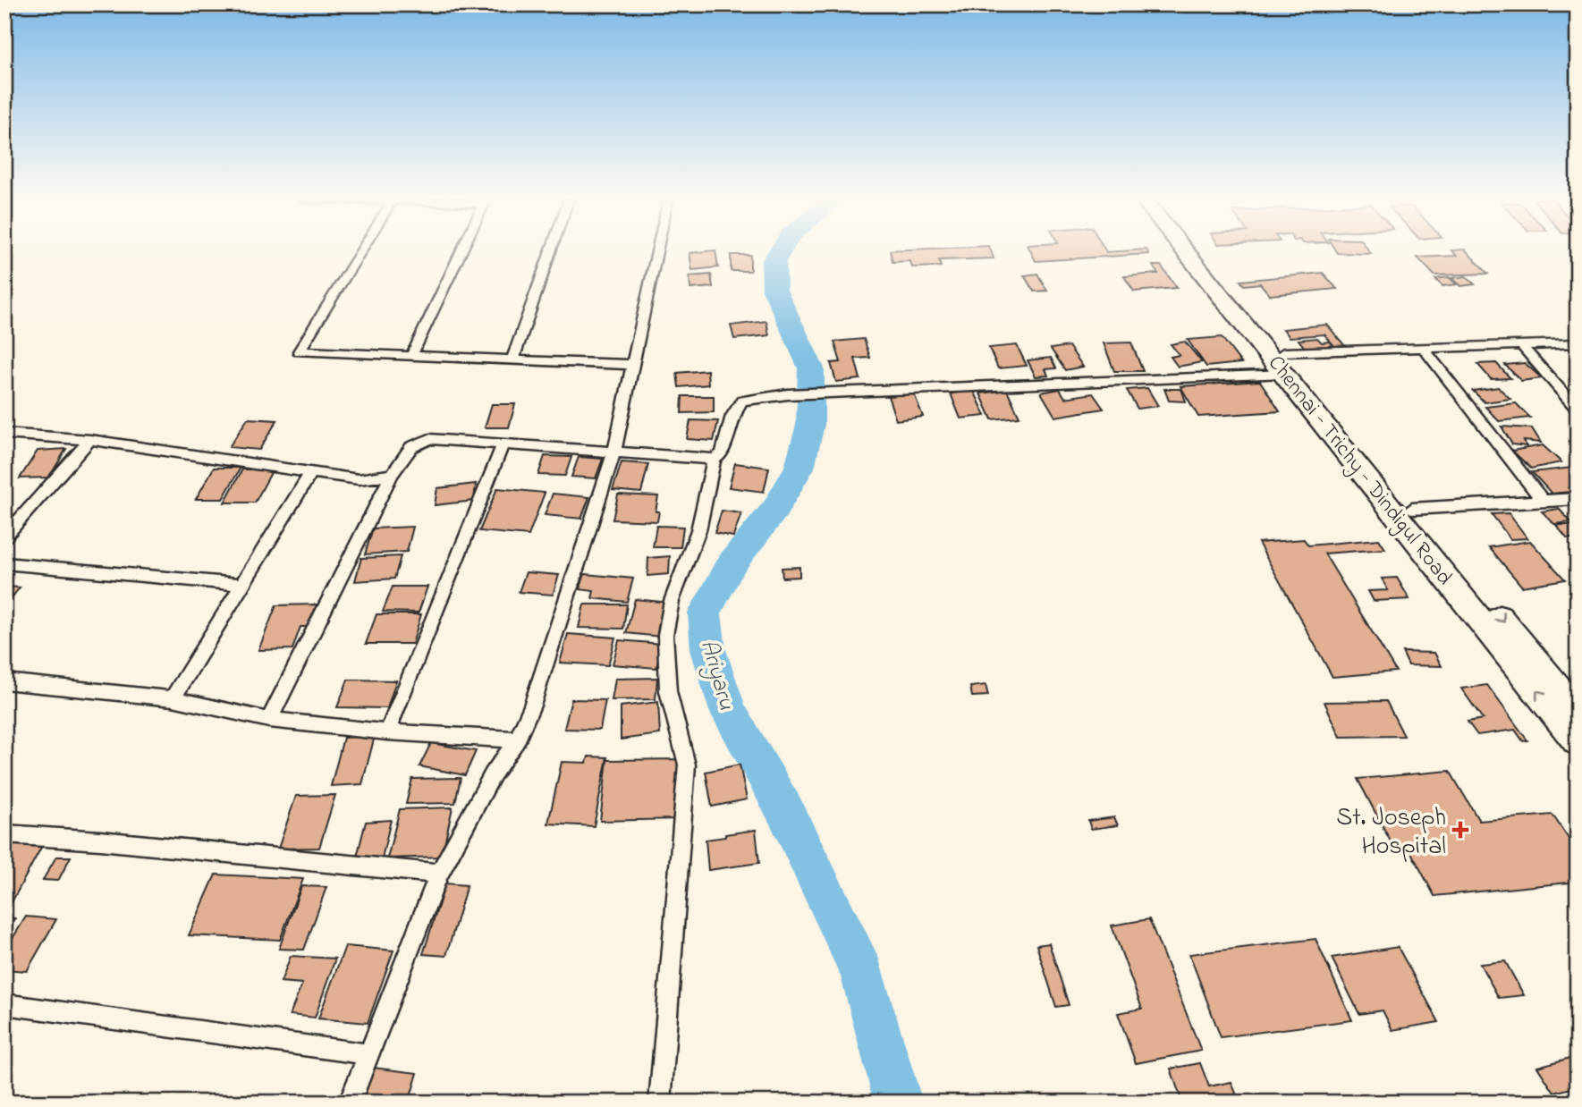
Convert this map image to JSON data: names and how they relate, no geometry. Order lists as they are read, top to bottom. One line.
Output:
{"streets":{"highway":["Chennai - Trichy - Dindigul Road"]},"water":["Ariyaru"],"places":{"health":["St. Joseph Hospital"]}}
